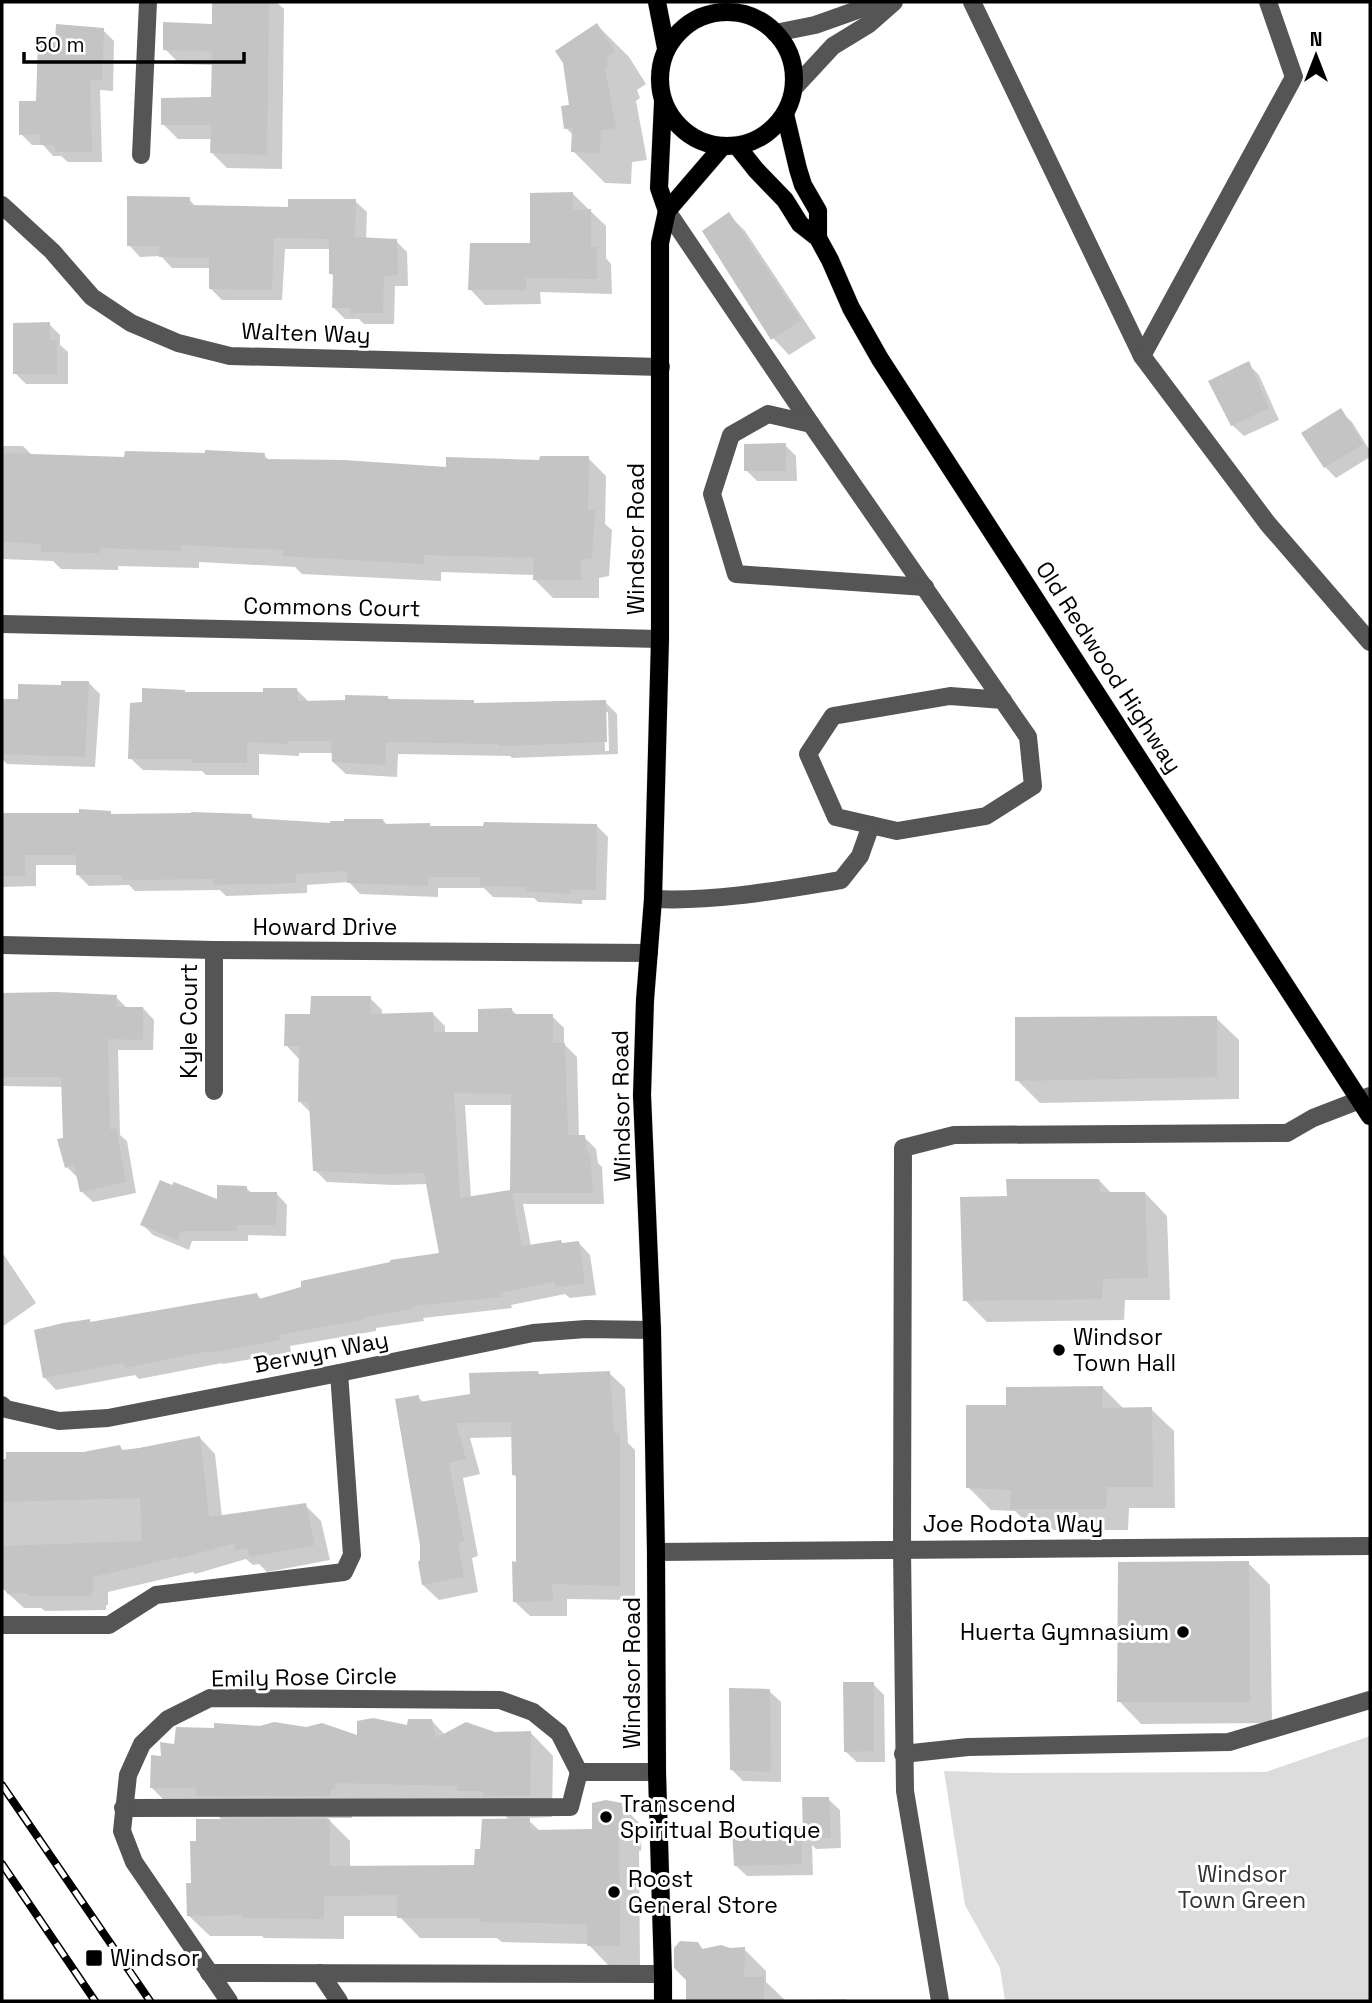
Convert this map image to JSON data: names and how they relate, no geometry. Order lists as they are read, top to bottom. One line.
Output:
{"streets":{"main road":["Windsor Road","Old Redwood Highway"],"street":["Walten Way","Commons Court","Howard Drive","Kyle Court","Berwyn Way","Joe Rodota Way","Emily Rose Circle"]},"crossings":[["Walten Way","Windsor Road"],["Windsor Road","Commons Court"],["Windsor Road","Old Redwood Highway"],["Windsor Road","Howard Drive"],["Windsor Road","Berwyn Way"],["Windsor Road","Joe Rodota Way"],["Howard Drive","Kyle Court"]],"parks":["Windsor Town Green"],"places":{"other":["Windsor Town Hall","Huerta Gymnasium","Transcend Spiritual Boutique","Roost General Store"],"transit":["Windsor"]},"scale_bar":"50 m","north":"top"}
